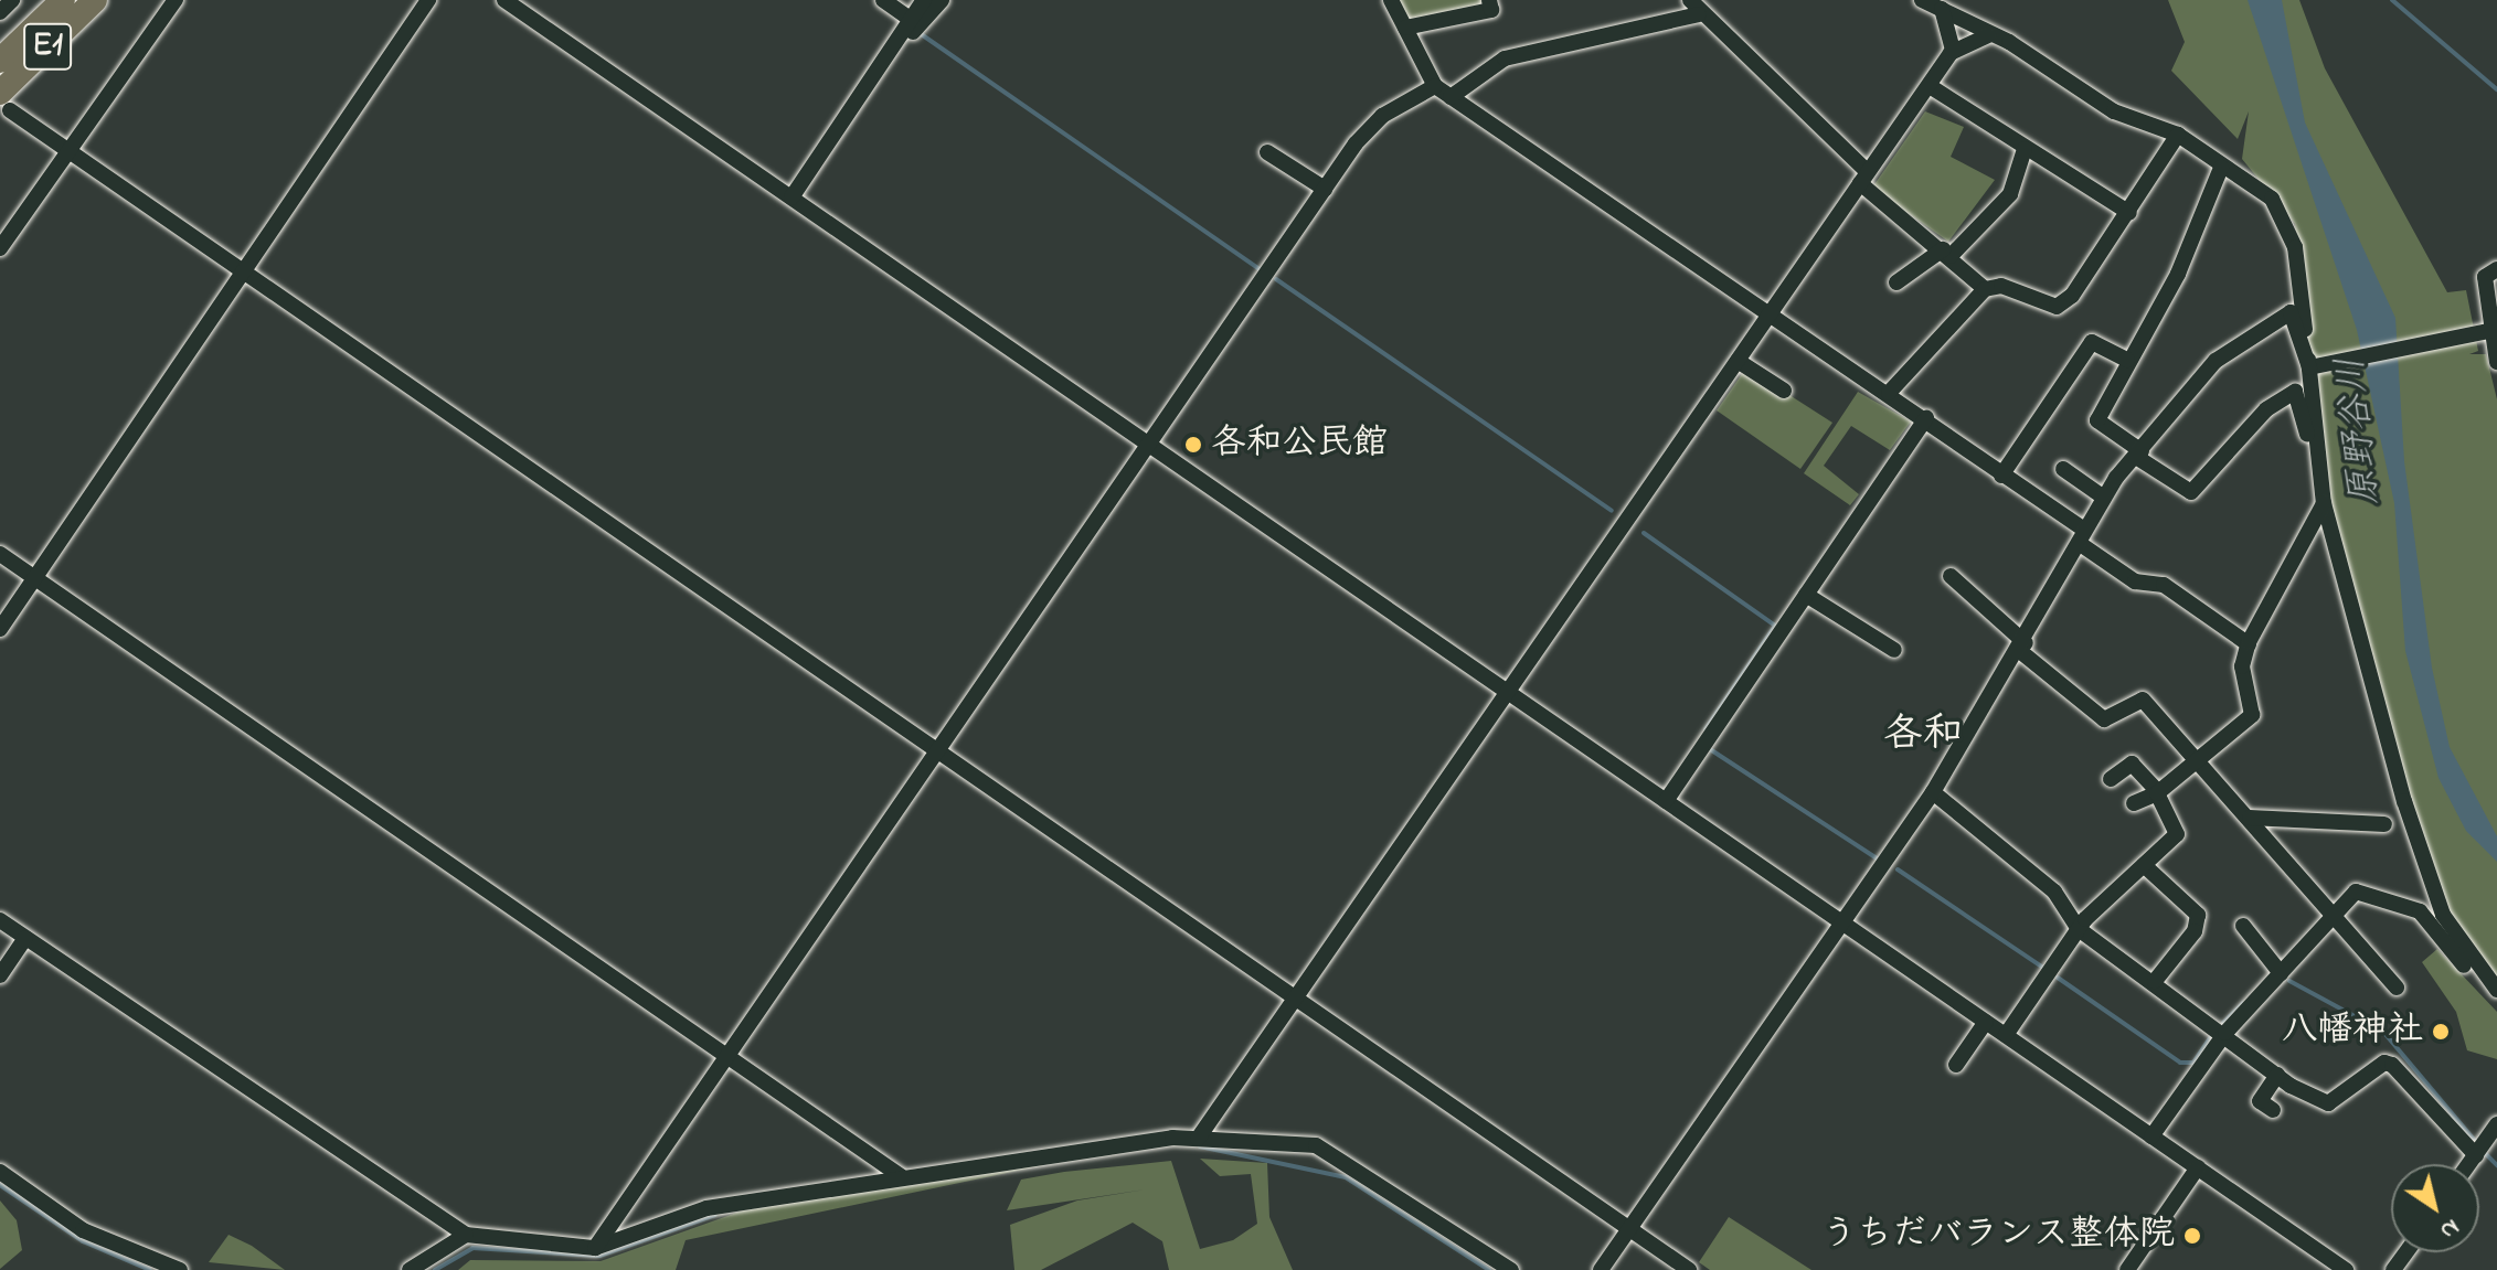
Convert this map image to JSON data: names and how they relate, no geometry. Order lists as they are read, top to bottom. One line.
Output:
{"streets":{"highway":["E1"]},"districts":["各和"],"water":["原野谷川"],"places":["各和公民館","八幡神社","うちだバランス整体院"],"north":"bottom right"}
